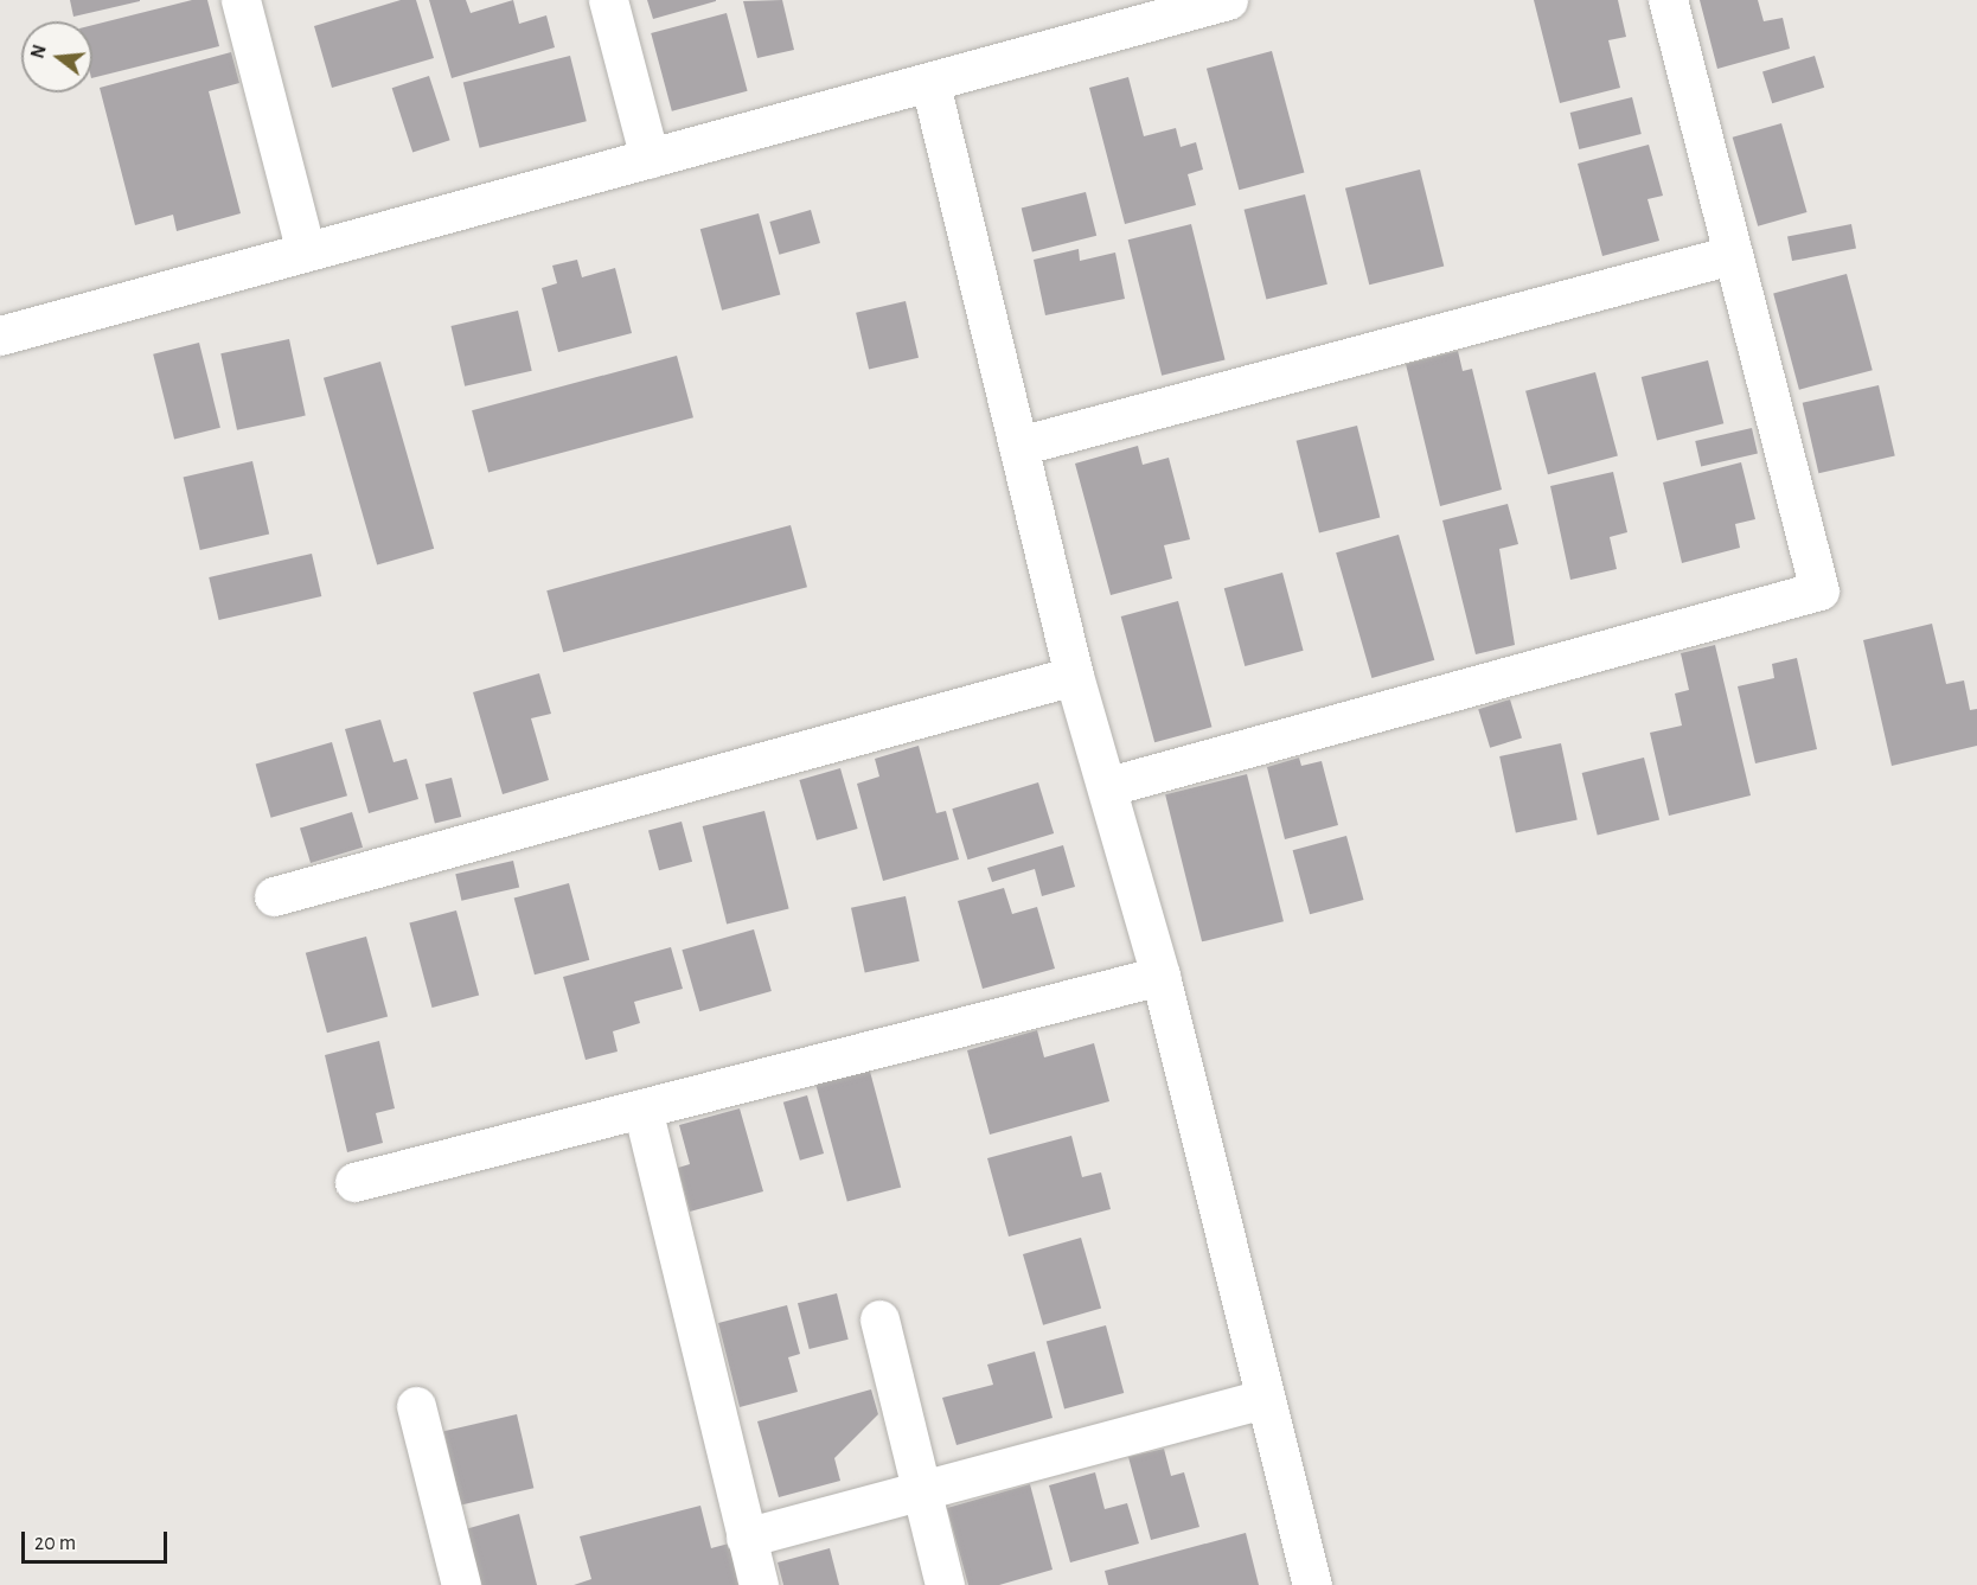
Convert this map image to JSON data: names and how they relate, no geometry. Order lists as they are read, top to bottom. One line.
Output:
{"scale_bar":"20 m","north":"left"}
